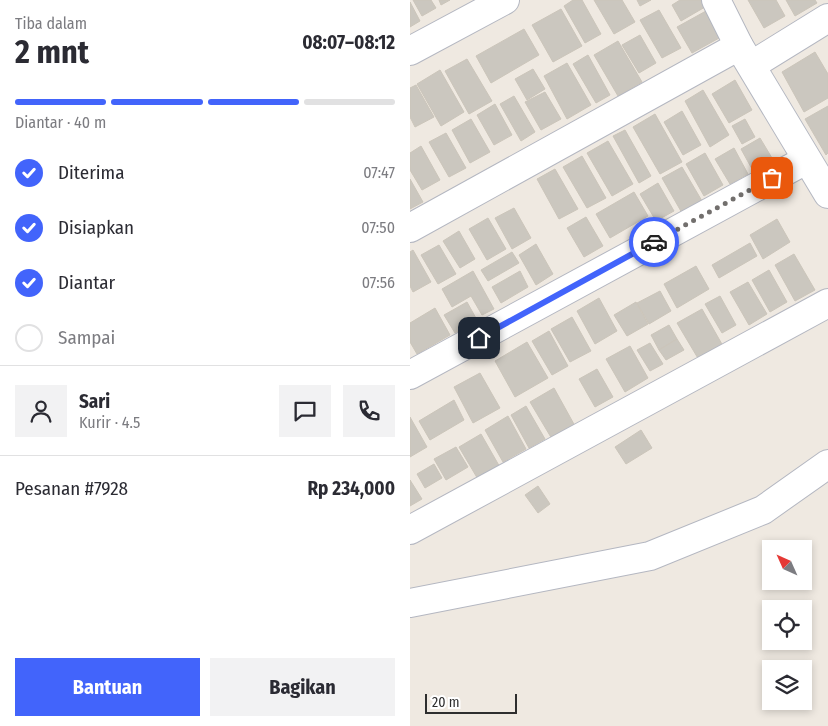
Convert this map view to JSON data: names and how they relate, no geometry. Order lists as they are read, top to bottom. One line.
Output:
{"scale_bar":"20 m","north":"top left","page":{"heading":["2 mnt","Tiba dalam","08:07–08:12"],"panel":["Sari","Kurir · 4.5","Pesanan #7928","Rp 234,000"],"bar":"Diantar · 40 m","list":[["Diterima","07:47"],["Disiapkan","07:50"],["Diantar","07:56"],"Sampai"],"buttons":["Bantuan","Bagikan"],"scale":"20 m"}}
